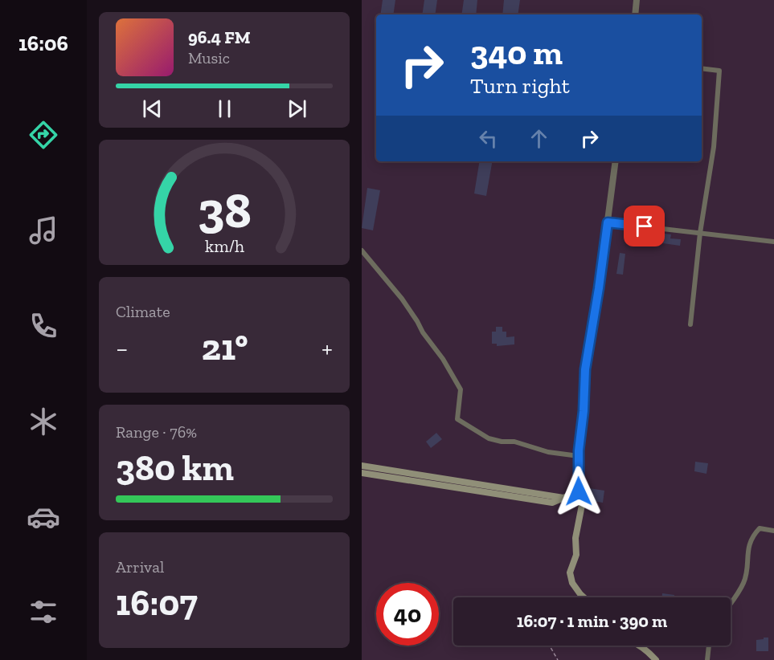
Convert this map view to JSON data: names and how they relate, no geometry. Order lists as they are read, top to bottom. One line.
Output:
{"page":{"tabs":"16:06","turn":["340 m","Turn right"],"song":["96.4 FM","Music"],"tile":["Climate",["Range · 76%","380 km"],["Arrival","16:07"]],"heat":["−","21°","+"],"limit":"40","trip":"16:07 · 1 min · 390 m","gauge":["38","km/h"]}}
